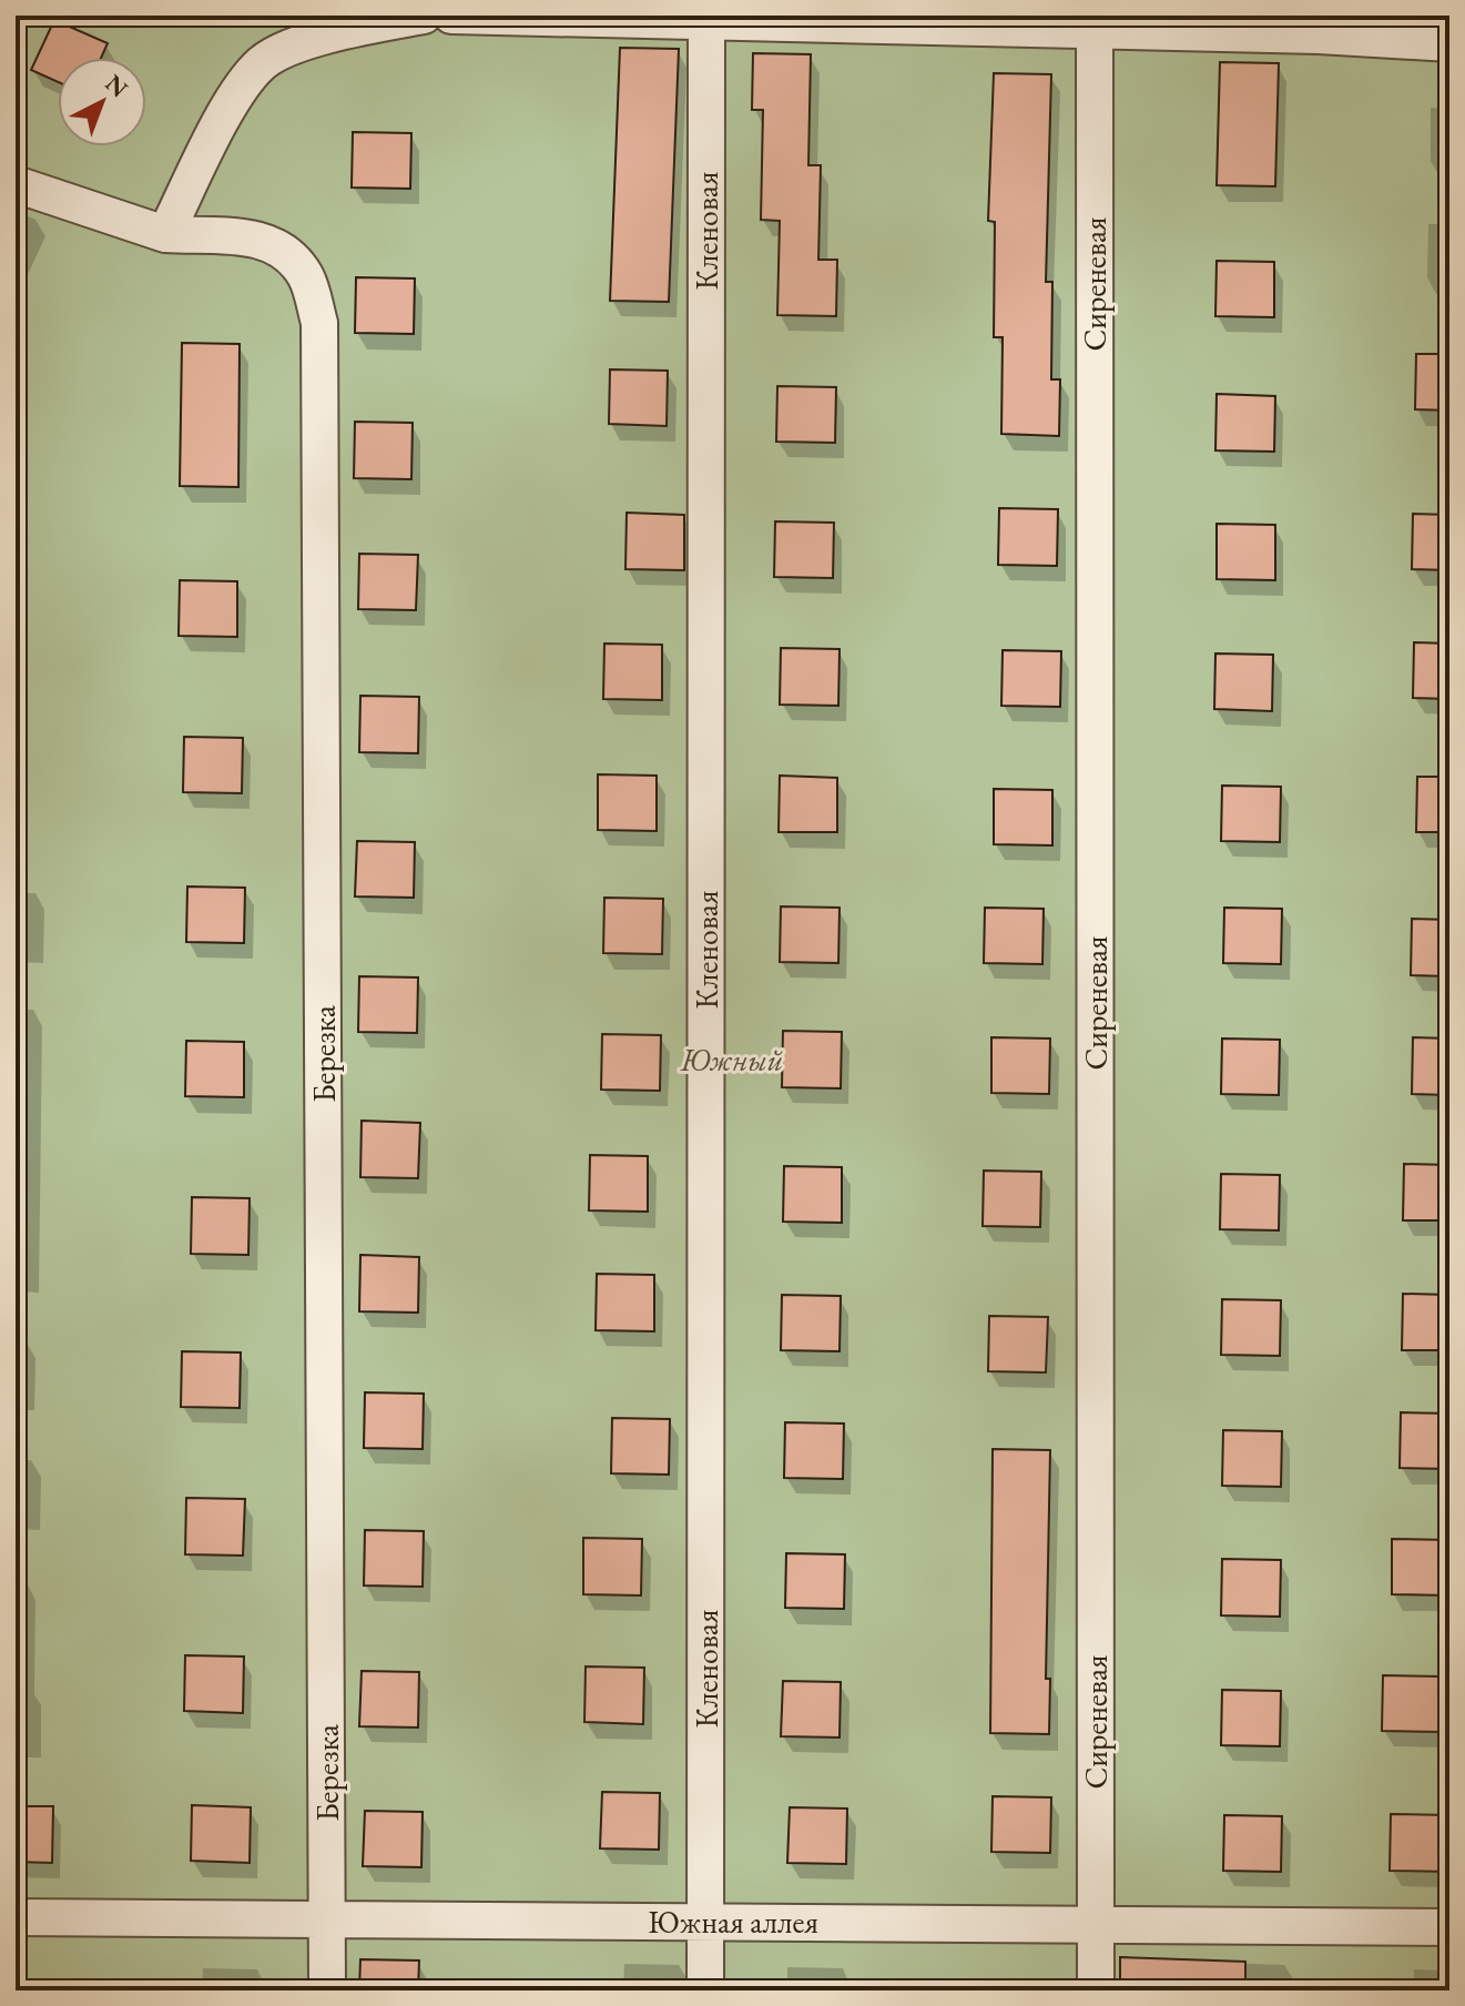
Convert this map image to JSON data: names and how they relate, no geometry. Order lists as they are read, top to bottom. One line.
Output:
{"streets":{"street":["Кленовая","Сиреневая","Березка","Южная аллея"]},"crossings":[["Кленовая","Южная аллея"],["Сиреневая","Южная аллея"],["Березка","Южная аллея"]],"parks":["Южный"],"north":"top right"}
